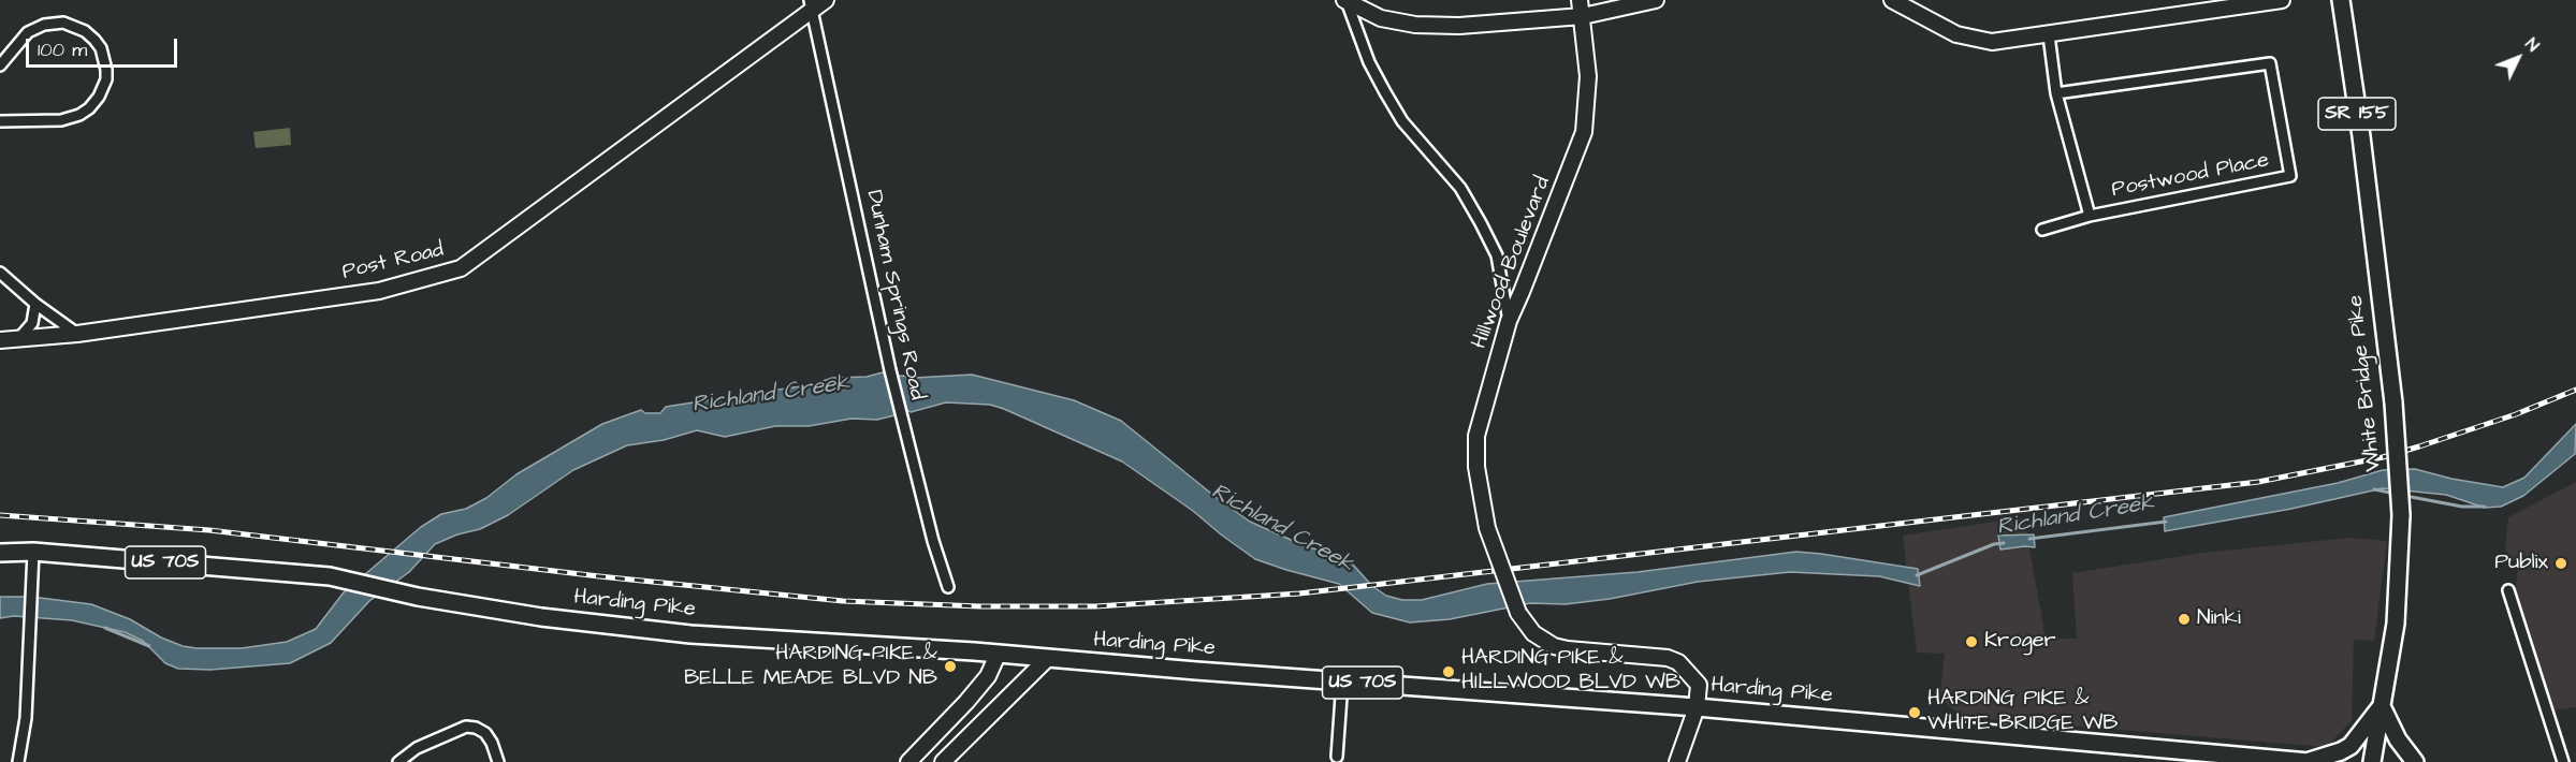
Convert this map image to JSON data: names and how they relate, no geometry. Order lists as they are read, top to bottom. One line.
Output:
{"streets":{"main road":["SR 155","White Bridge Pike","US 70S","Harding Pike"],"street":["Postwood Place","Post Road","Hillwood Boulevard","Dunham Springs Road"]},"crossings":[["Post Road","Dunham Springs Road"],["Hillwood Boulevard","Harding Pike"]],"water":["Richland Creek"],"places":["Publix","Ninki","Kroger","HARDING PIKE & BELLE MEADE BLVD NB","HARDING PIKE & HILLWOOD BLVD WB","HARDING PIKE & WHITE BRIDGE WB"],"scale_bar":"100 m","north":"top right"}
